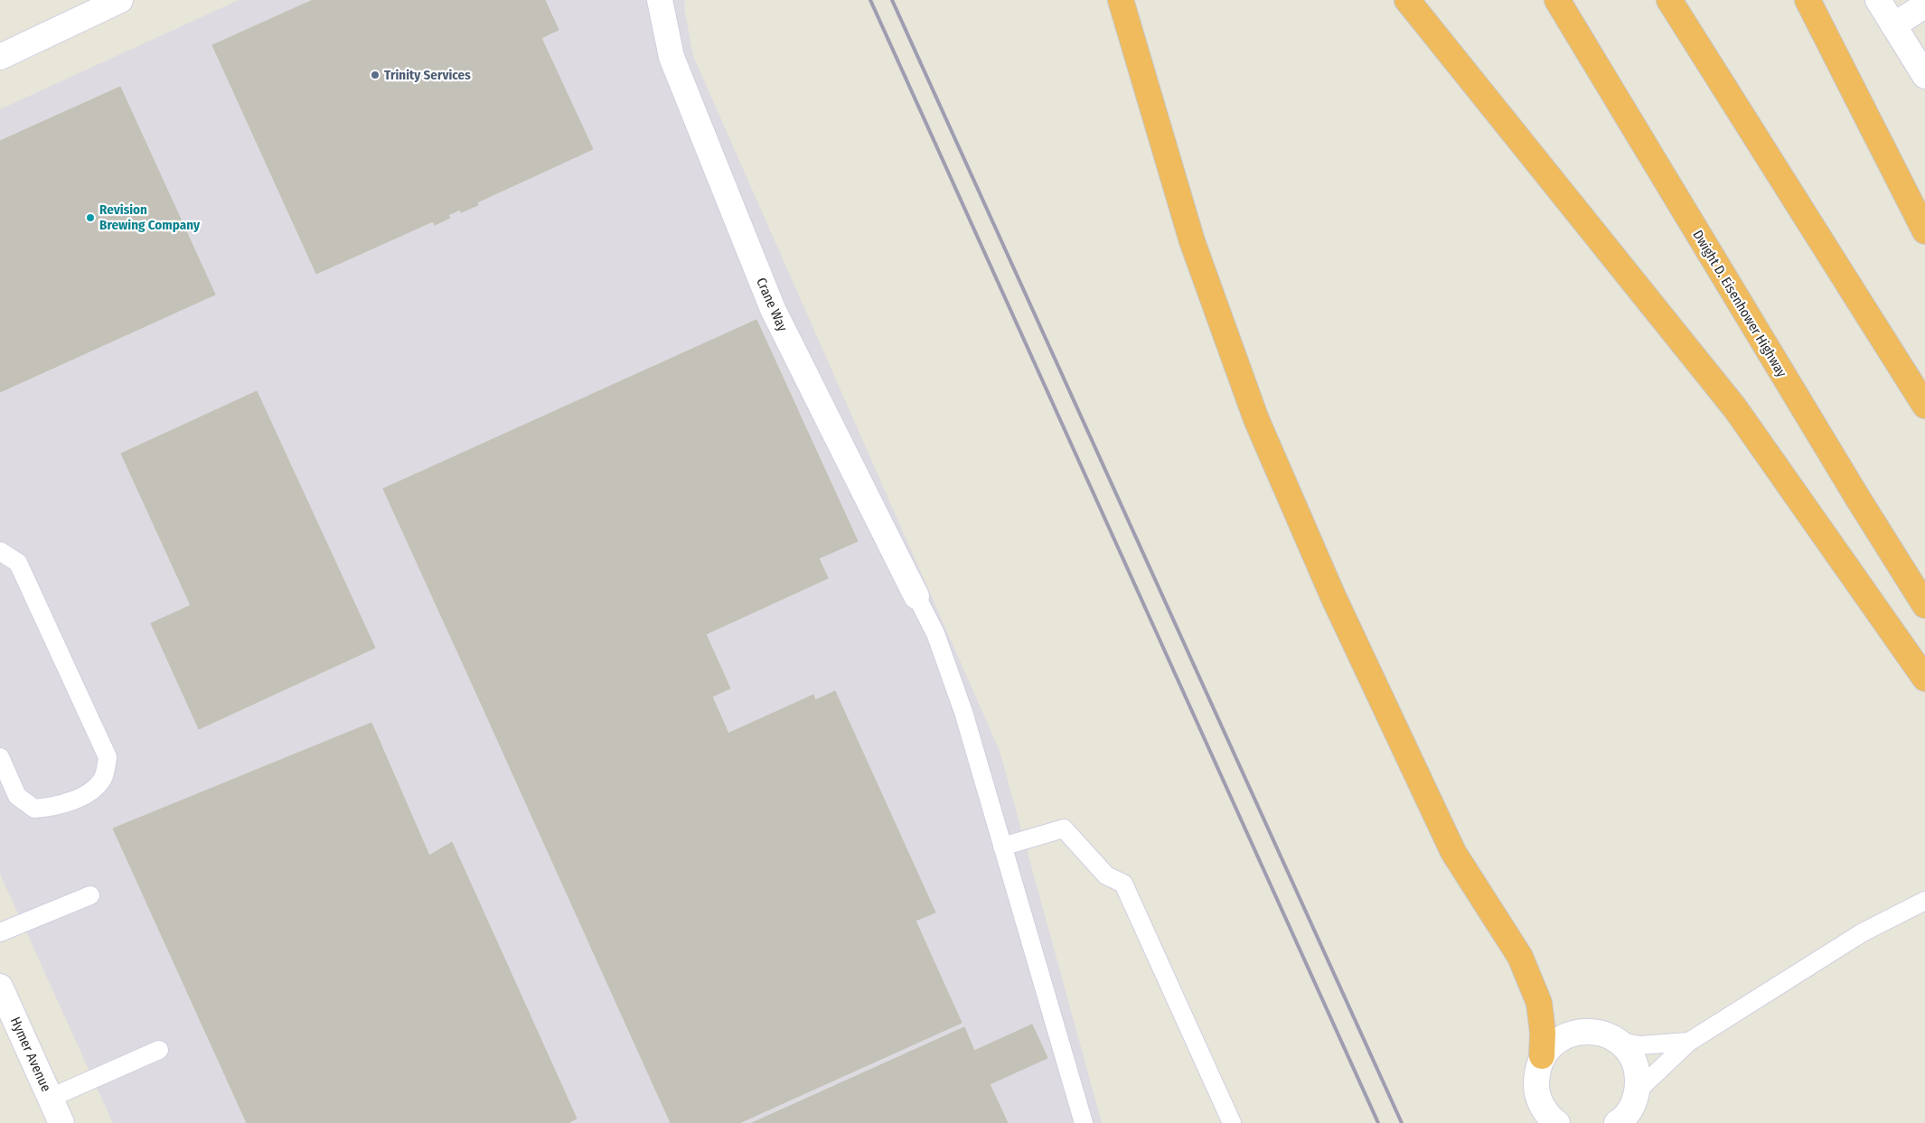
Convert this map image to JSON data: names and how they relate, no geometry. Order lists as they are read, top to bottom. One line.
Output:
{"streets":{"highway":["Dwight D. Eisenhower Highway"],"street":["Crane Way","Hymer Avenue"]},"places":["Trinity Services","Revision Brewing Company"]}
